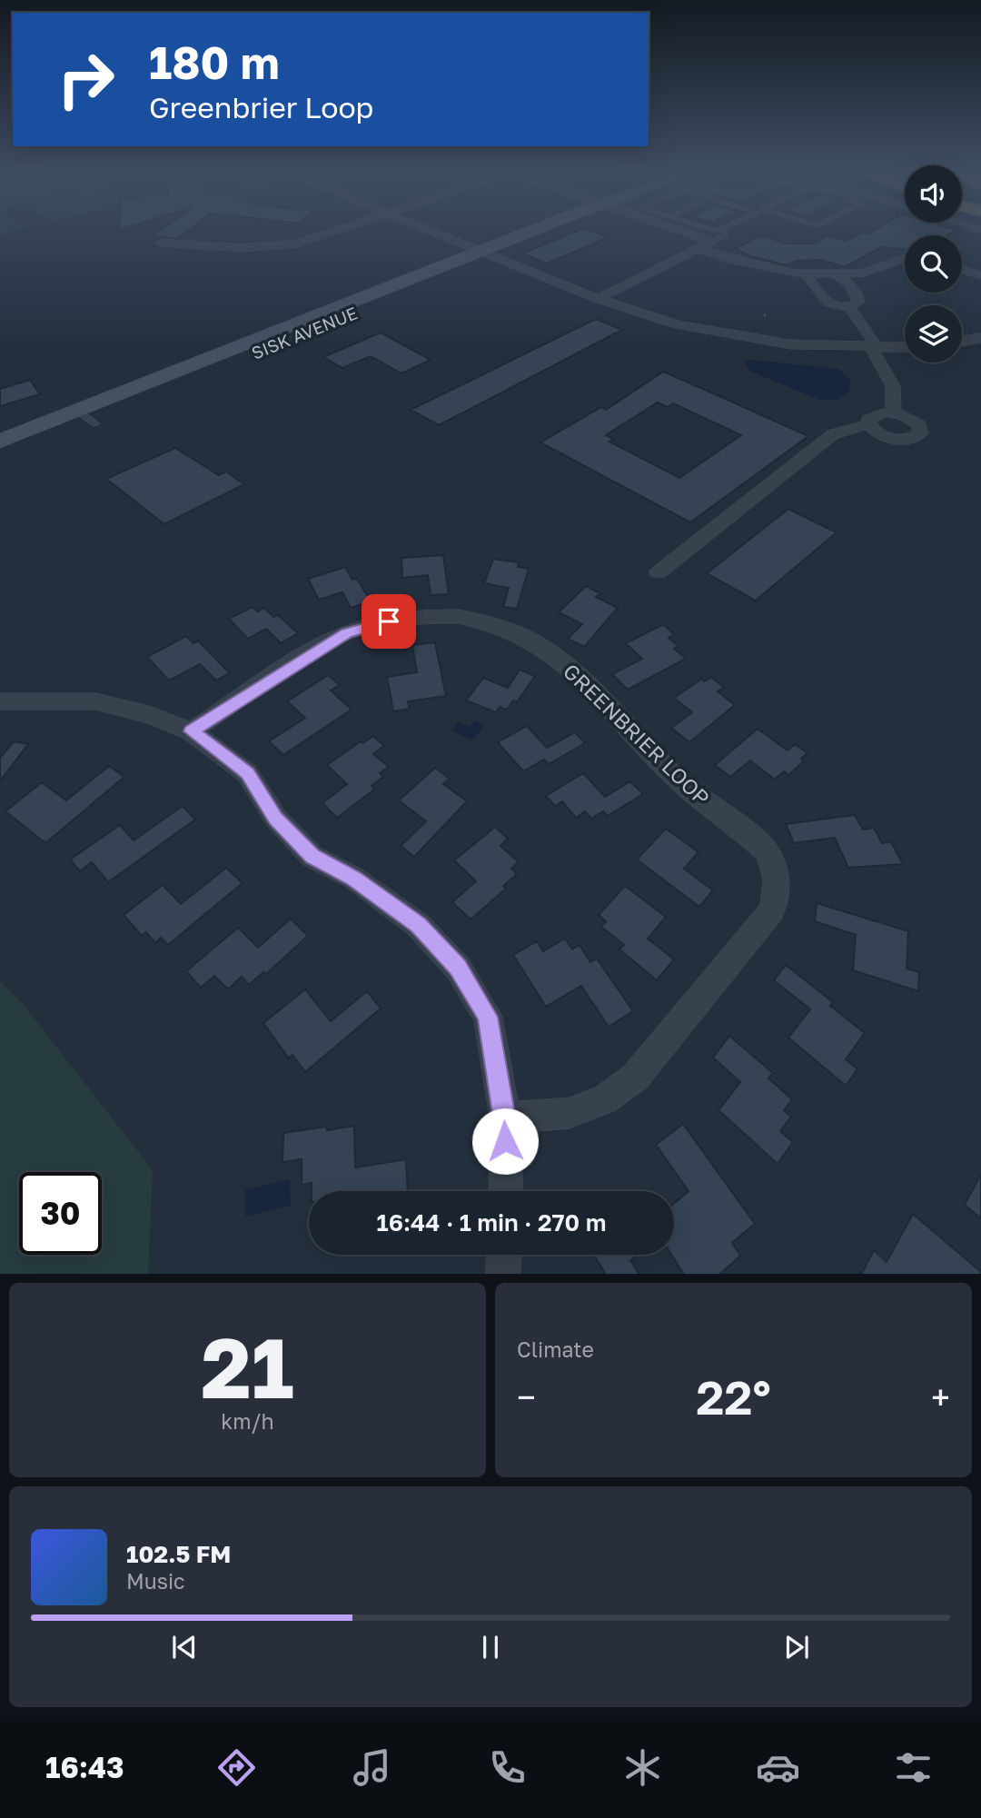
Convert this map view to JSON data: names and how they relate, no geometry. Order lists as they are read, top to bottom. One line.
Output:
{"streets":{"street":["SISK AVENUE","GREENBRIER LOOP"]},"page":{"turn":["180 m","Greenbrier Loop"],"limit":"30","trip":"16:44 · 1 min · 270 m","tile":[["21","km/h"],"Climate"],"heat":["−","22°","+"],"song":["102.5 FM","Music"],"tabs":"16:43"}}
